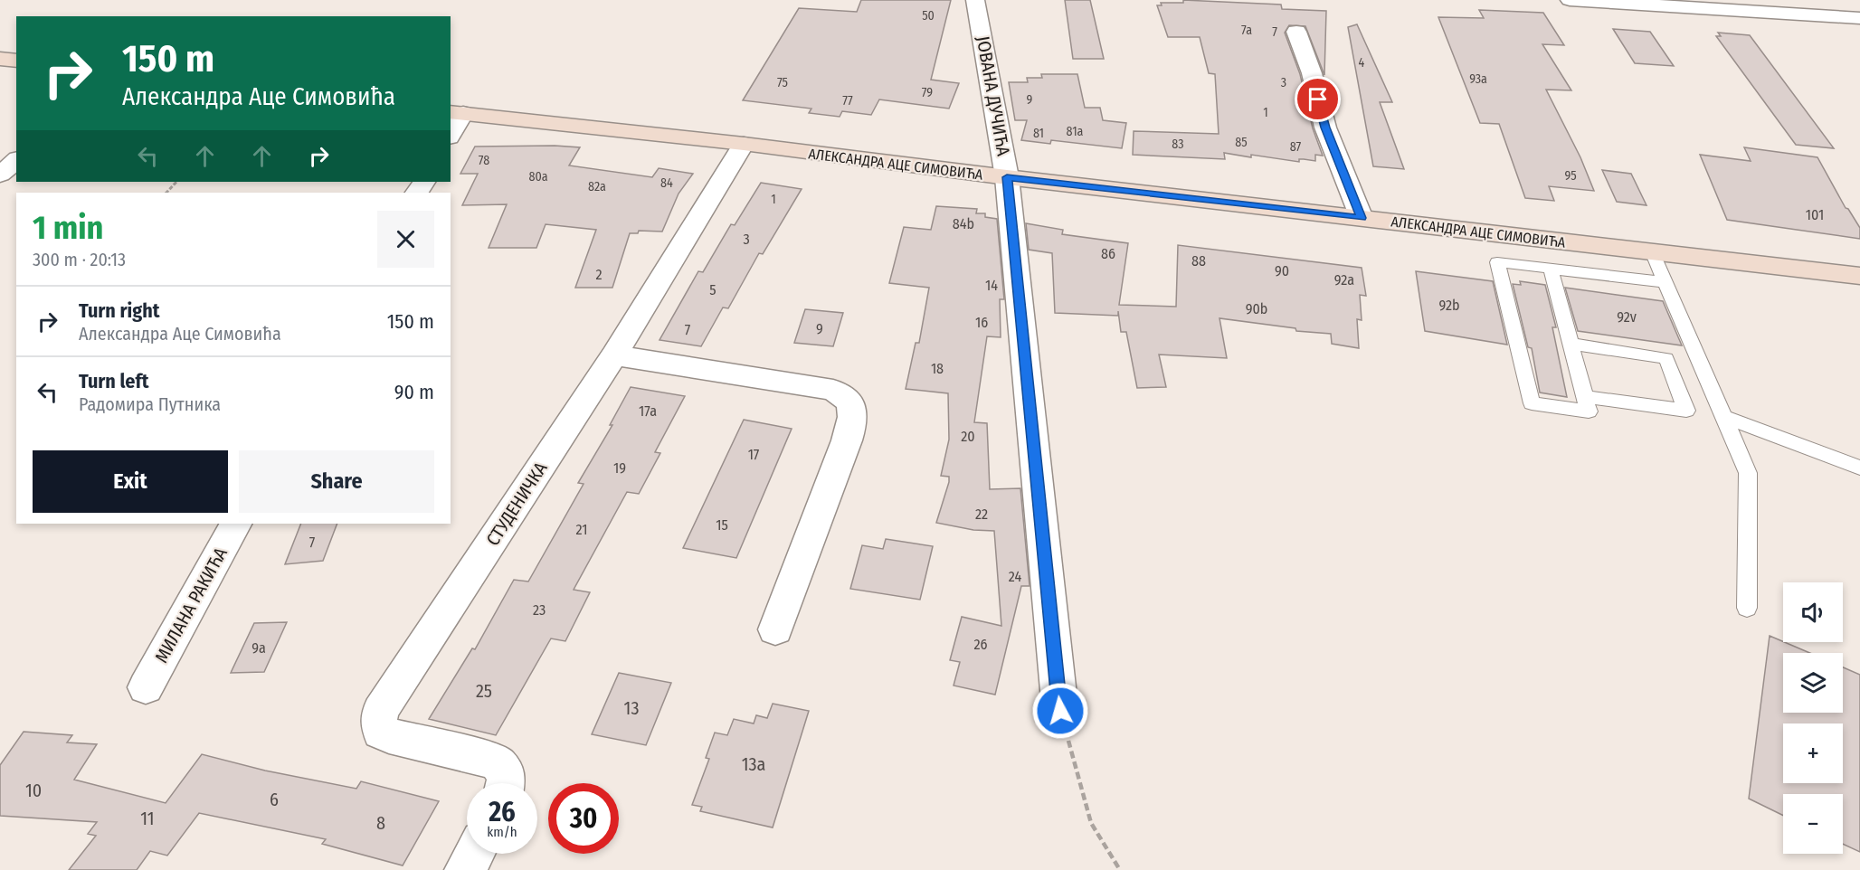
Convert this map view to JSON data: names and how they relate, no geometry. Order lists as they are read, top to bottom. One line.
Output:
{"streets":{"street":["ЈОВАНА ДУЧИЋА","АЛЕКСАНДРА АЦЕ СИМОВИЋА","СТУДЕНИЧКА","МИЛАНА РАКИЋА"]},"crossings":[["ЈОВАНА ДУЧИЋА","АЛЕКСАНДРА АЦЕ СИМОВИЋА"],["АЛЕКСАНДРА АЦЕ СИМОВИЋА","СТУДЕНИЧКА"]],"house_numbers":["50","7a","7","4","93a","75","3","79","9","77","1","81a","81","85","83","87","78","95","80a","84","82a","1","101","84b","3","86","88","90","2","92a","14","5","92b","90b","92v","16","9","7","18","17a","20","17","19","22","15","21","7","24","23","26","9a","25","13","13a","10","6","11","8"],"page":{"turn":["150 m","Александра Аце Симовића"],"heading":["1 min","300 m · 20:13"],"list":[{"name":"Turn right","note":"Александра Аце Симовића","value":"150 m"},{"name":"Turn left","note":"Радомира Путника","value":"90 m"}],"buttons":["Exit","Share"],"map_buttons":["+","−"],"speed":"26 km/h","limit":"30"}}
